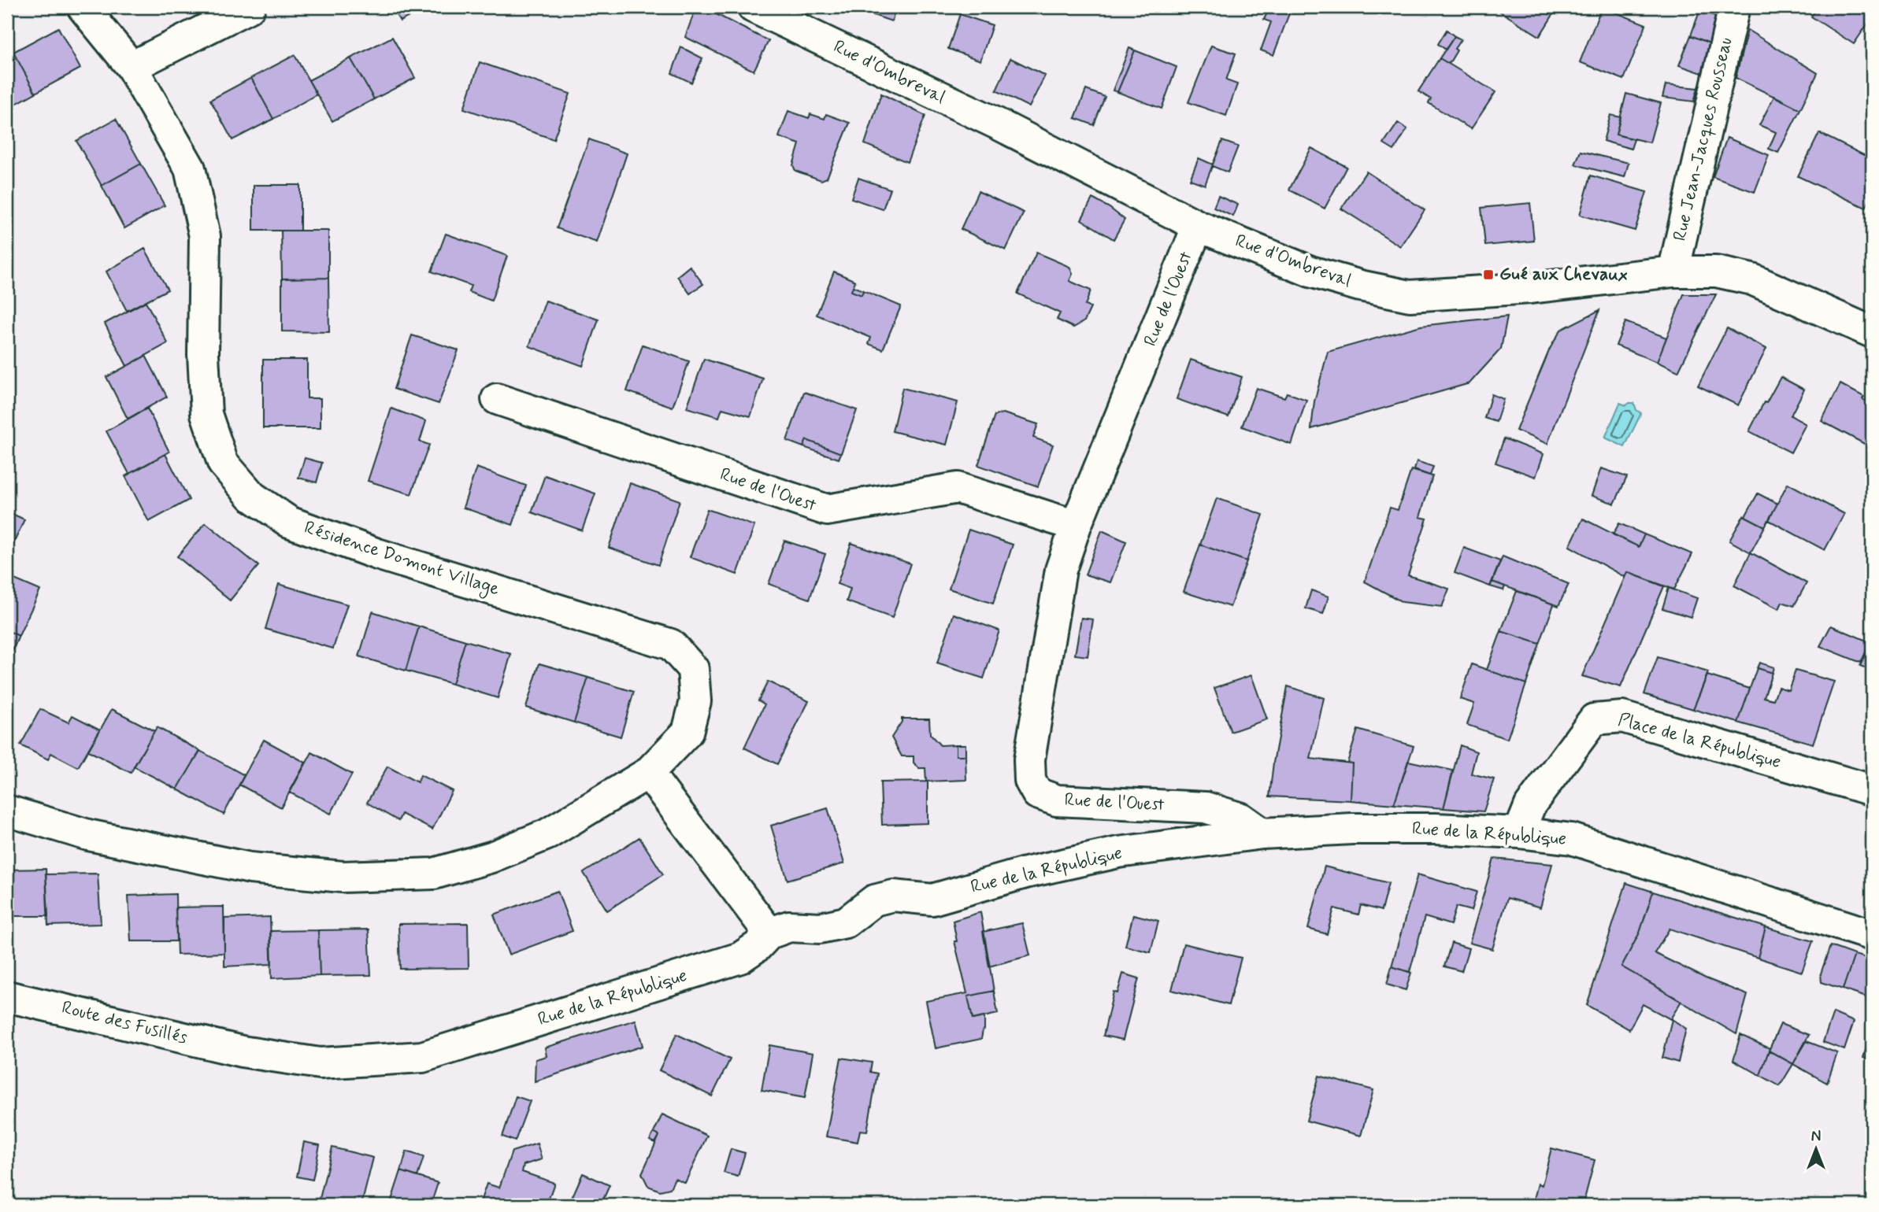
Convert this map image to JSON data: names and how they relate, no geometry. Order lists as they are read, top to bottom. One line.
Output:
{"streets":{"street":["Rue d'Ombreval","Rue Jean-Jacques Rousseau","Rue de l'Ouest","Résidence Domont Village","Place de la République","Rue de la République","Route des Fusillés"]},"crossings":[["Rue d'Ombreval","Rue Jean-Jacques Rousseau"],["Rue d'Ombreval","Rue de l'Ouest"],["Rue de l'Ouest","Rue de la République"],["Place de la République","Rue de la République"],["Rue de la République","Route des Fusillés"]],"places":{"transit":["Gué aux Chevaux"]},"north":"top"}
